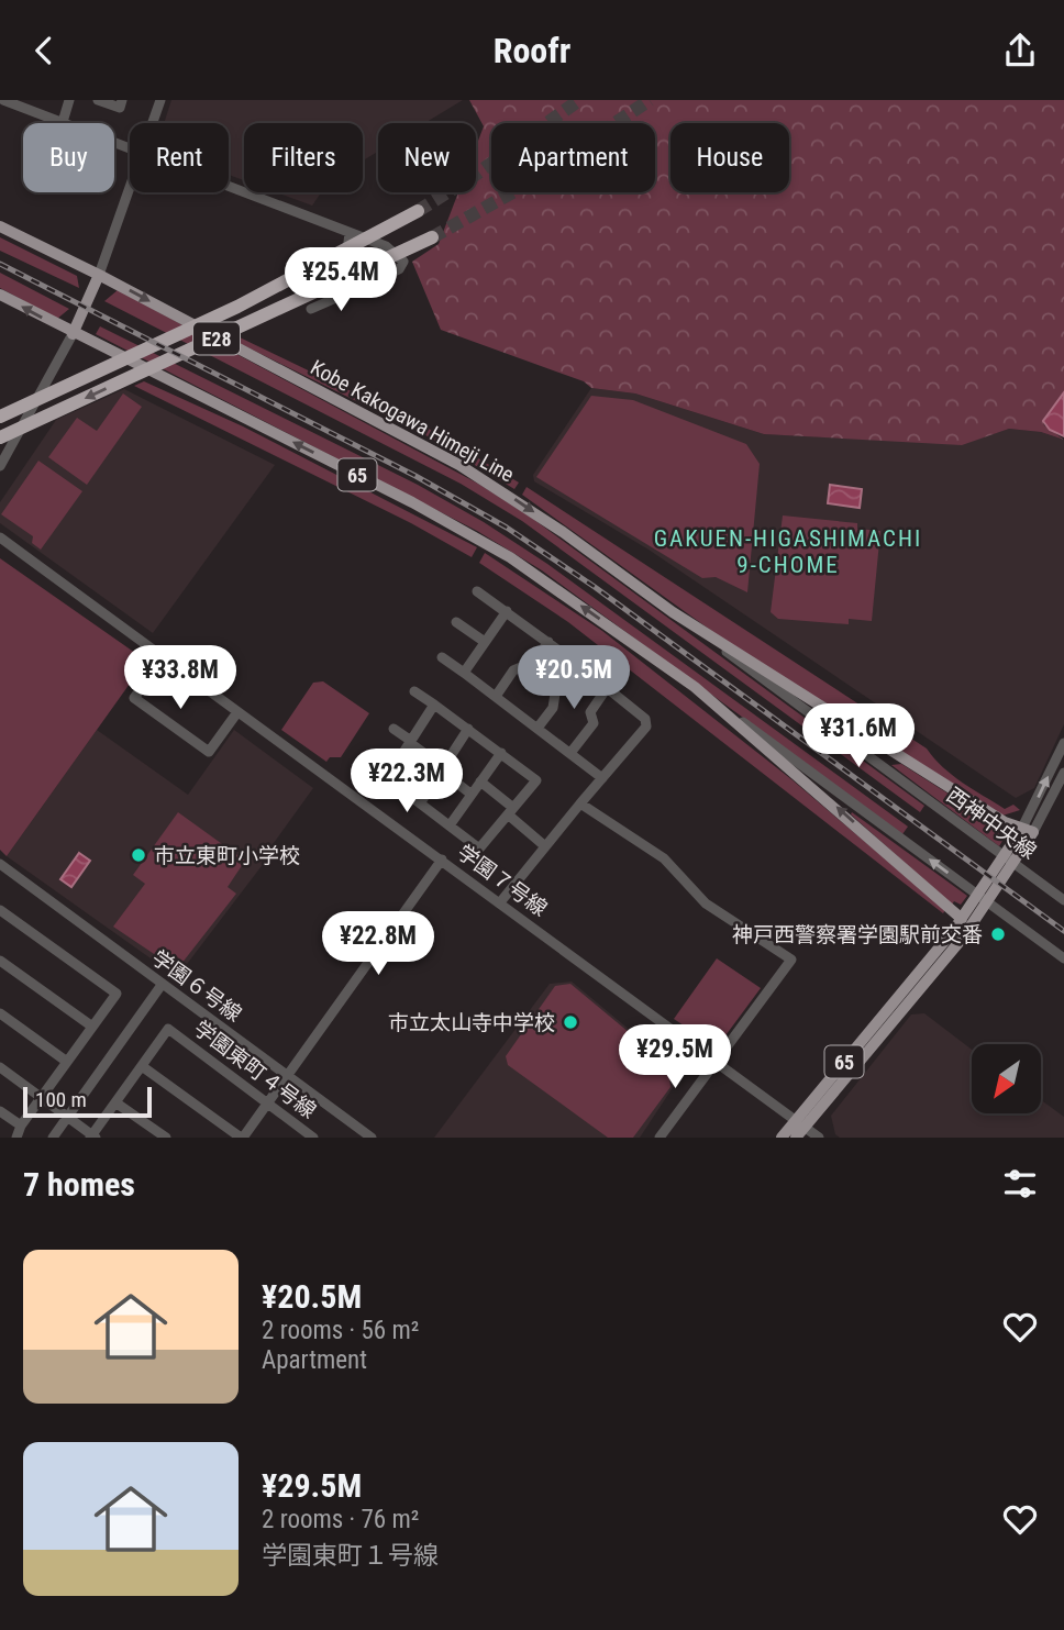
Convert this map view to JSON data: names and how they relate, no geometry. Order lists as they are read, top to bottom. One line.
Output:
{"streets":{"highway":["E28"],"main road":["Kobe Kakogawa Himeji Line","65"],"street":["西神中央線","学園７号線","学園６号線","学園東町４号線"]},"crossings":[["Kobe Kakogawa Himeji Line","65"],["Kobe Kakogawa Himeji Line","西神中央線"],["65","学園７号線"]],"districts":["GAKUEN-HIGASHIMACHI 9-CHOME"],"places":["市立東町小学校","神戸西警察署学園駅前交番","市立太山寺中学校"],"scale_bar":"100 m","north":"bottom left","page":{"header":"Roofr","chip":["Buy","Rent","Filters","New","Apartment","House"],"price":["¥25.4M","¥33.8M","¥20.5M","¥31.6M","¥22.3M","¥22.8M","¥29.5M"],"scale":"100 m","heading":"7 homes","list":[{"name":"¥20.5M","note":"2 rooms · 56 m² · Apartment"},{"name":"¥29.5M","note":"2 rooms · 76 m² · 学園東町１号線"}]}}
